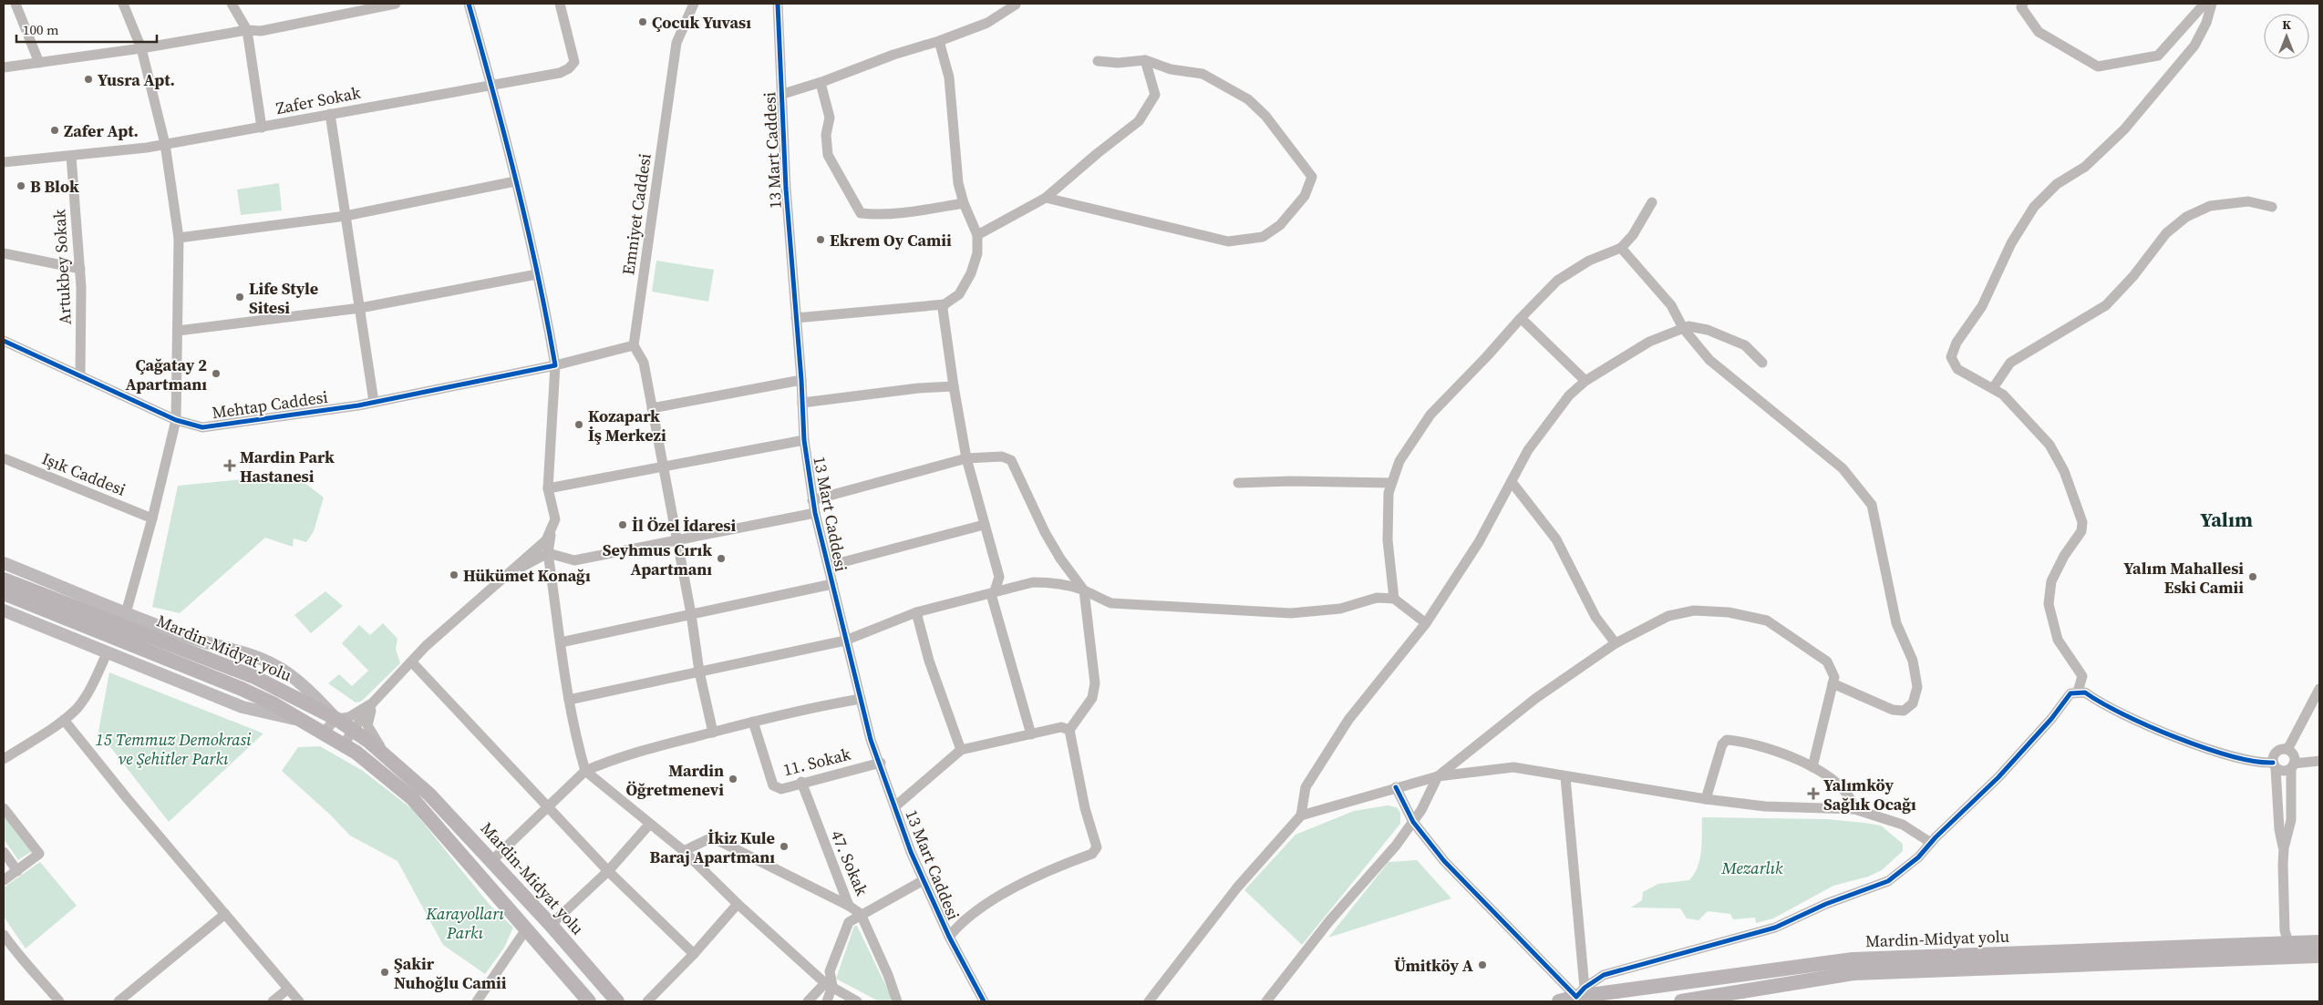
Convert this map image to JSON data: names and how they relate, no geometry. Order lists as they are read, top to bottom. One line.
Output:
{"streets":{"highway":["Mardin-Midyat yolu"],"street":["Zafer Sokak","13 Mart Caddesi","Emniyet Caddesi","Artukbey Sokak","Mehtap Caddesi","Işık Caddesi","11. Sokak","47. Sokak"]},"crossings":[["Zafer Sokak","Artukbey Sokak"],["13 Mart Caddesi","11. Sokak"],["Artukbey Sokak","Mehtap Caddesi"],["11. Sokak","47. Sokak"]],"districts":["Yalım"],"parks":["15 Temmuz Demokrasi ve Şehitler Parkı","Mezarlık","Karayolları Parkı"],"places":{"other":["Çocuk Yuvası","Yusra Apt.","Zafer Apt.","B Blok","Ekrem Oy Camii","Life Style Sitesi","Çağatay 2 Apartmanı","Kozapark İş Merkezi","İl Özel İdaresi","Seyhmus Cırık Apartmanı","Hükümet Konağı","Yalım Mahallesi Eski Camii","Mardin Öğretmenevi","İkiz Kule Baraj Apartmanı","Ümitköy A","Şakir Nuhoğlu Camii"],"health":["Mardin Park Hastanesi","Yalımköy Sağlık Ocağı"]},"scale_bar":"100 m","north":"top"}
